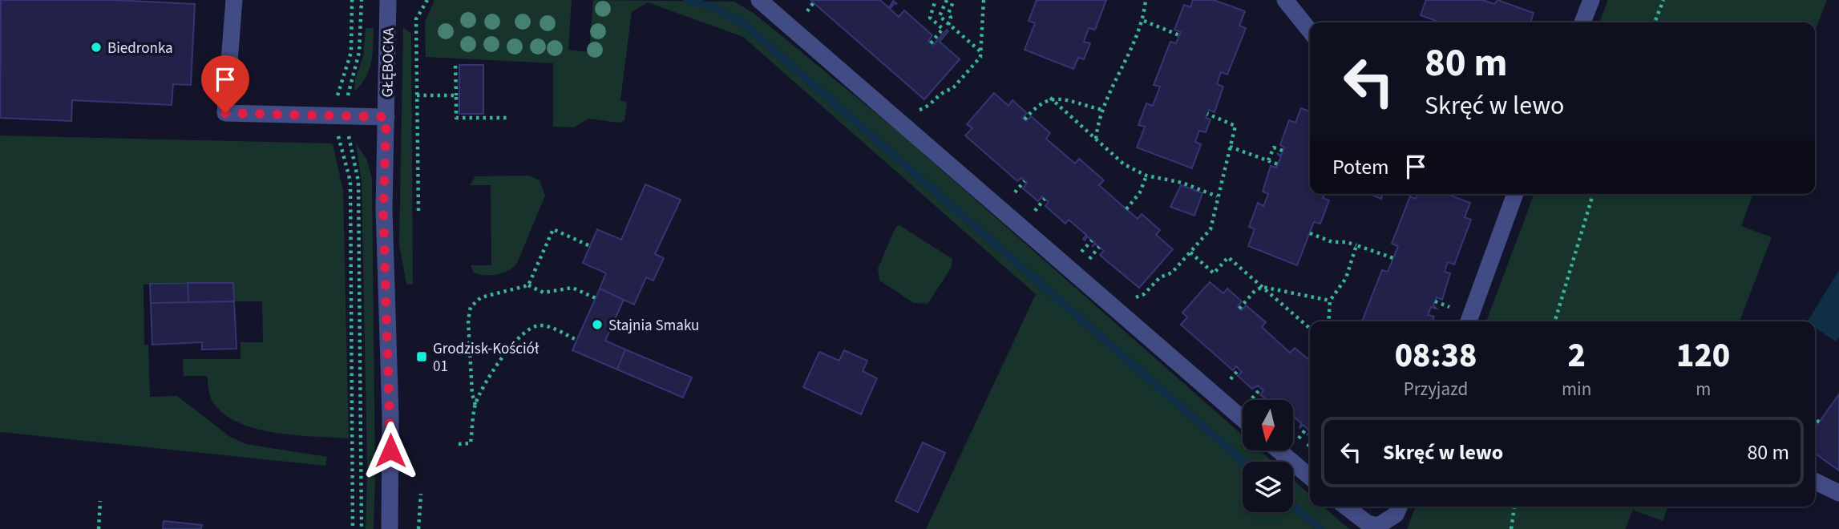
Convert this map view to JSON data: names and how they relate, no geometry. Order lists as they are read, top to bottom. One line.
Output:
{"streets":{"street":["GŁĘBOCKA"]},"places":{"other":["Biedronka","Stajnia Smaku"],"transit":["Grodzisk-Kościół 01"]},"north":"bottom","page":{"turn":["80 m","Skręć w lewo"],"then":"Potem","eta":["08:38","Przyjazd","2","min","120","m"],"list":[{"name":"Skręć w lewo","value":"80 m"}]}}
